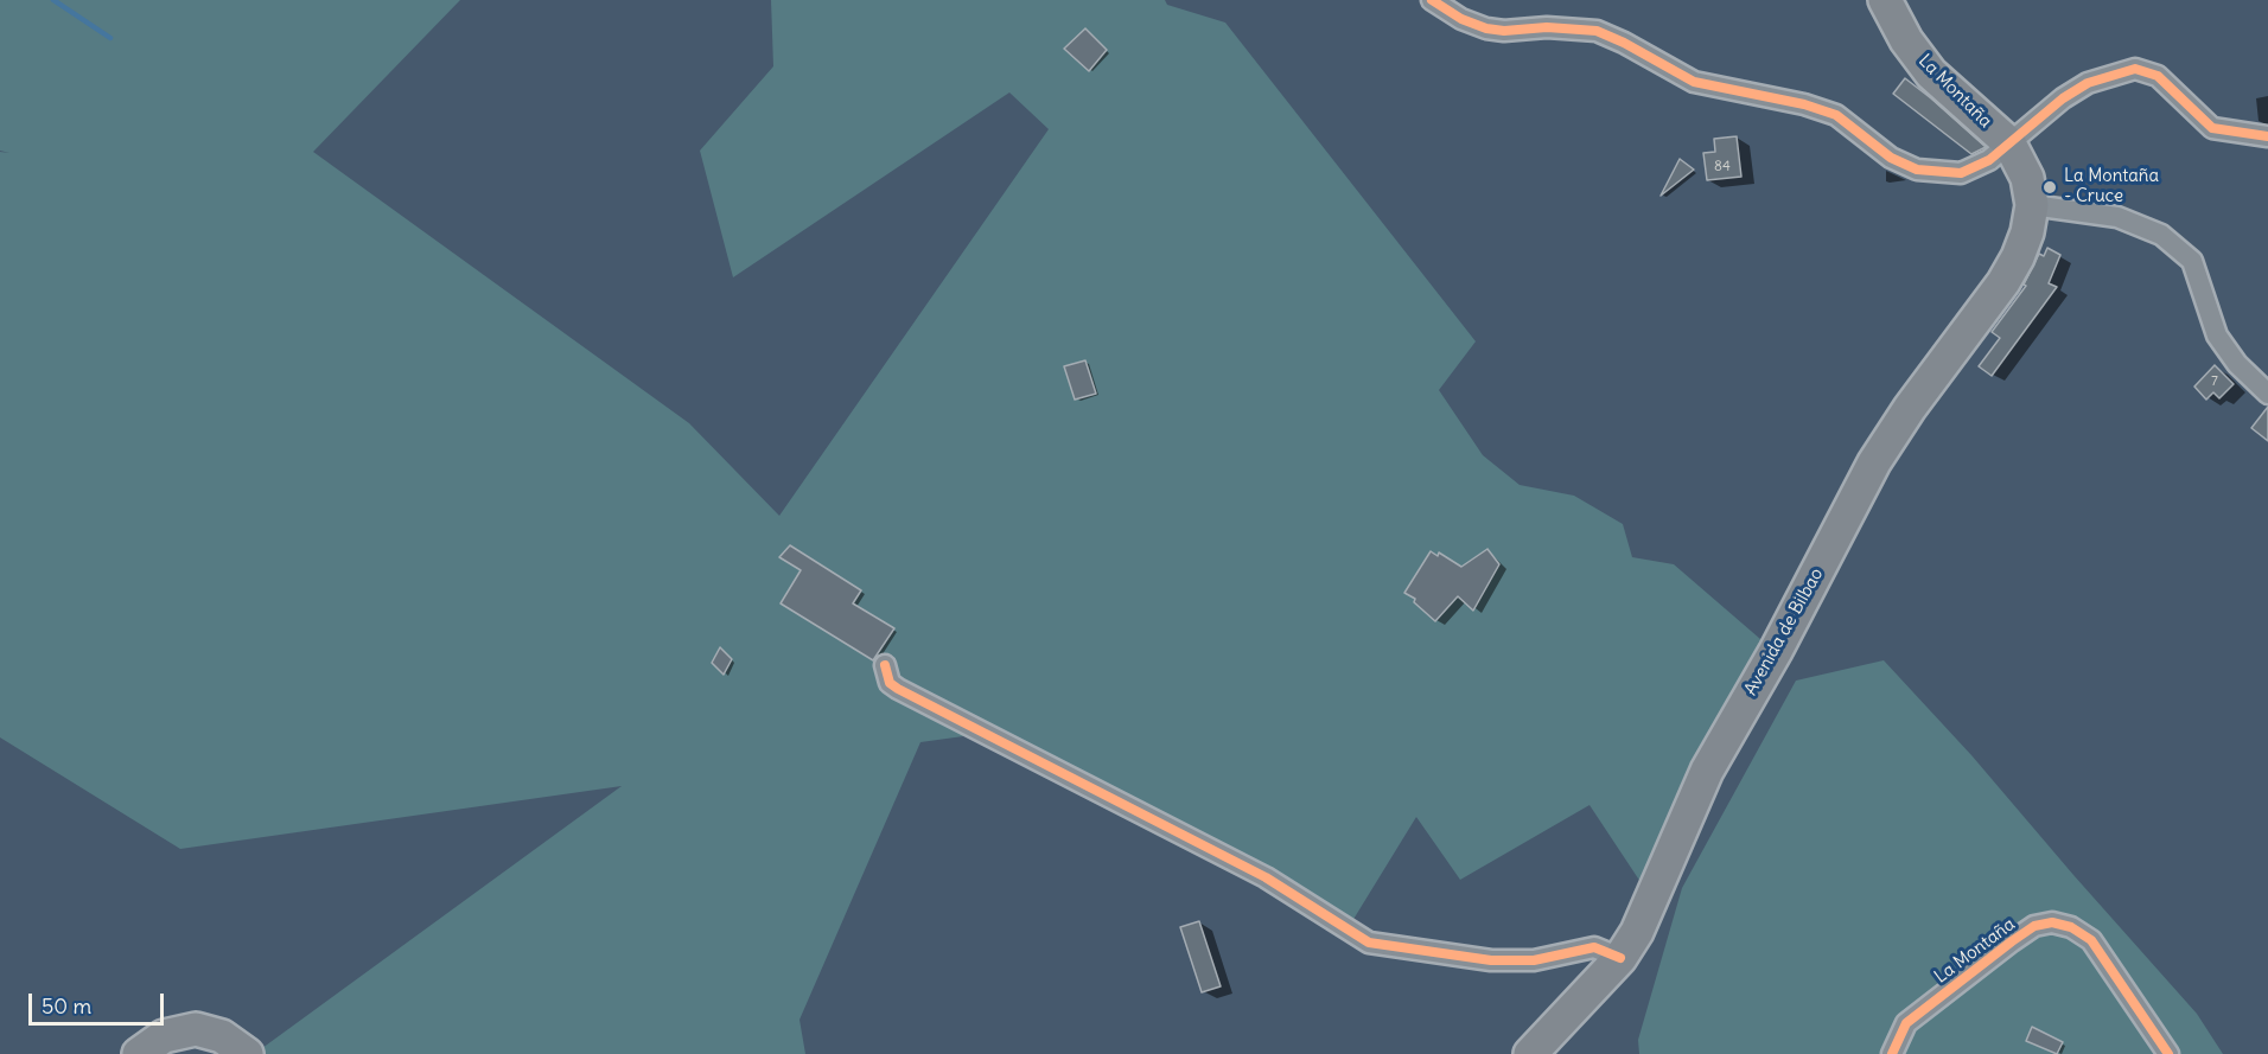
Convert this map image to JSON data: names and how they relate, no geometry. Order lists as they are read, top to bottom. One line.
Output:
{"streets":{"highway":["La Montaña","Avenida de Bilbao"]},"crossings":[["La Montaña","Avenida de Bilbao"]],"places":["La Montaña - Cruce"],"house_numbers":["84","7"],"scale_bar":"50 m"}
